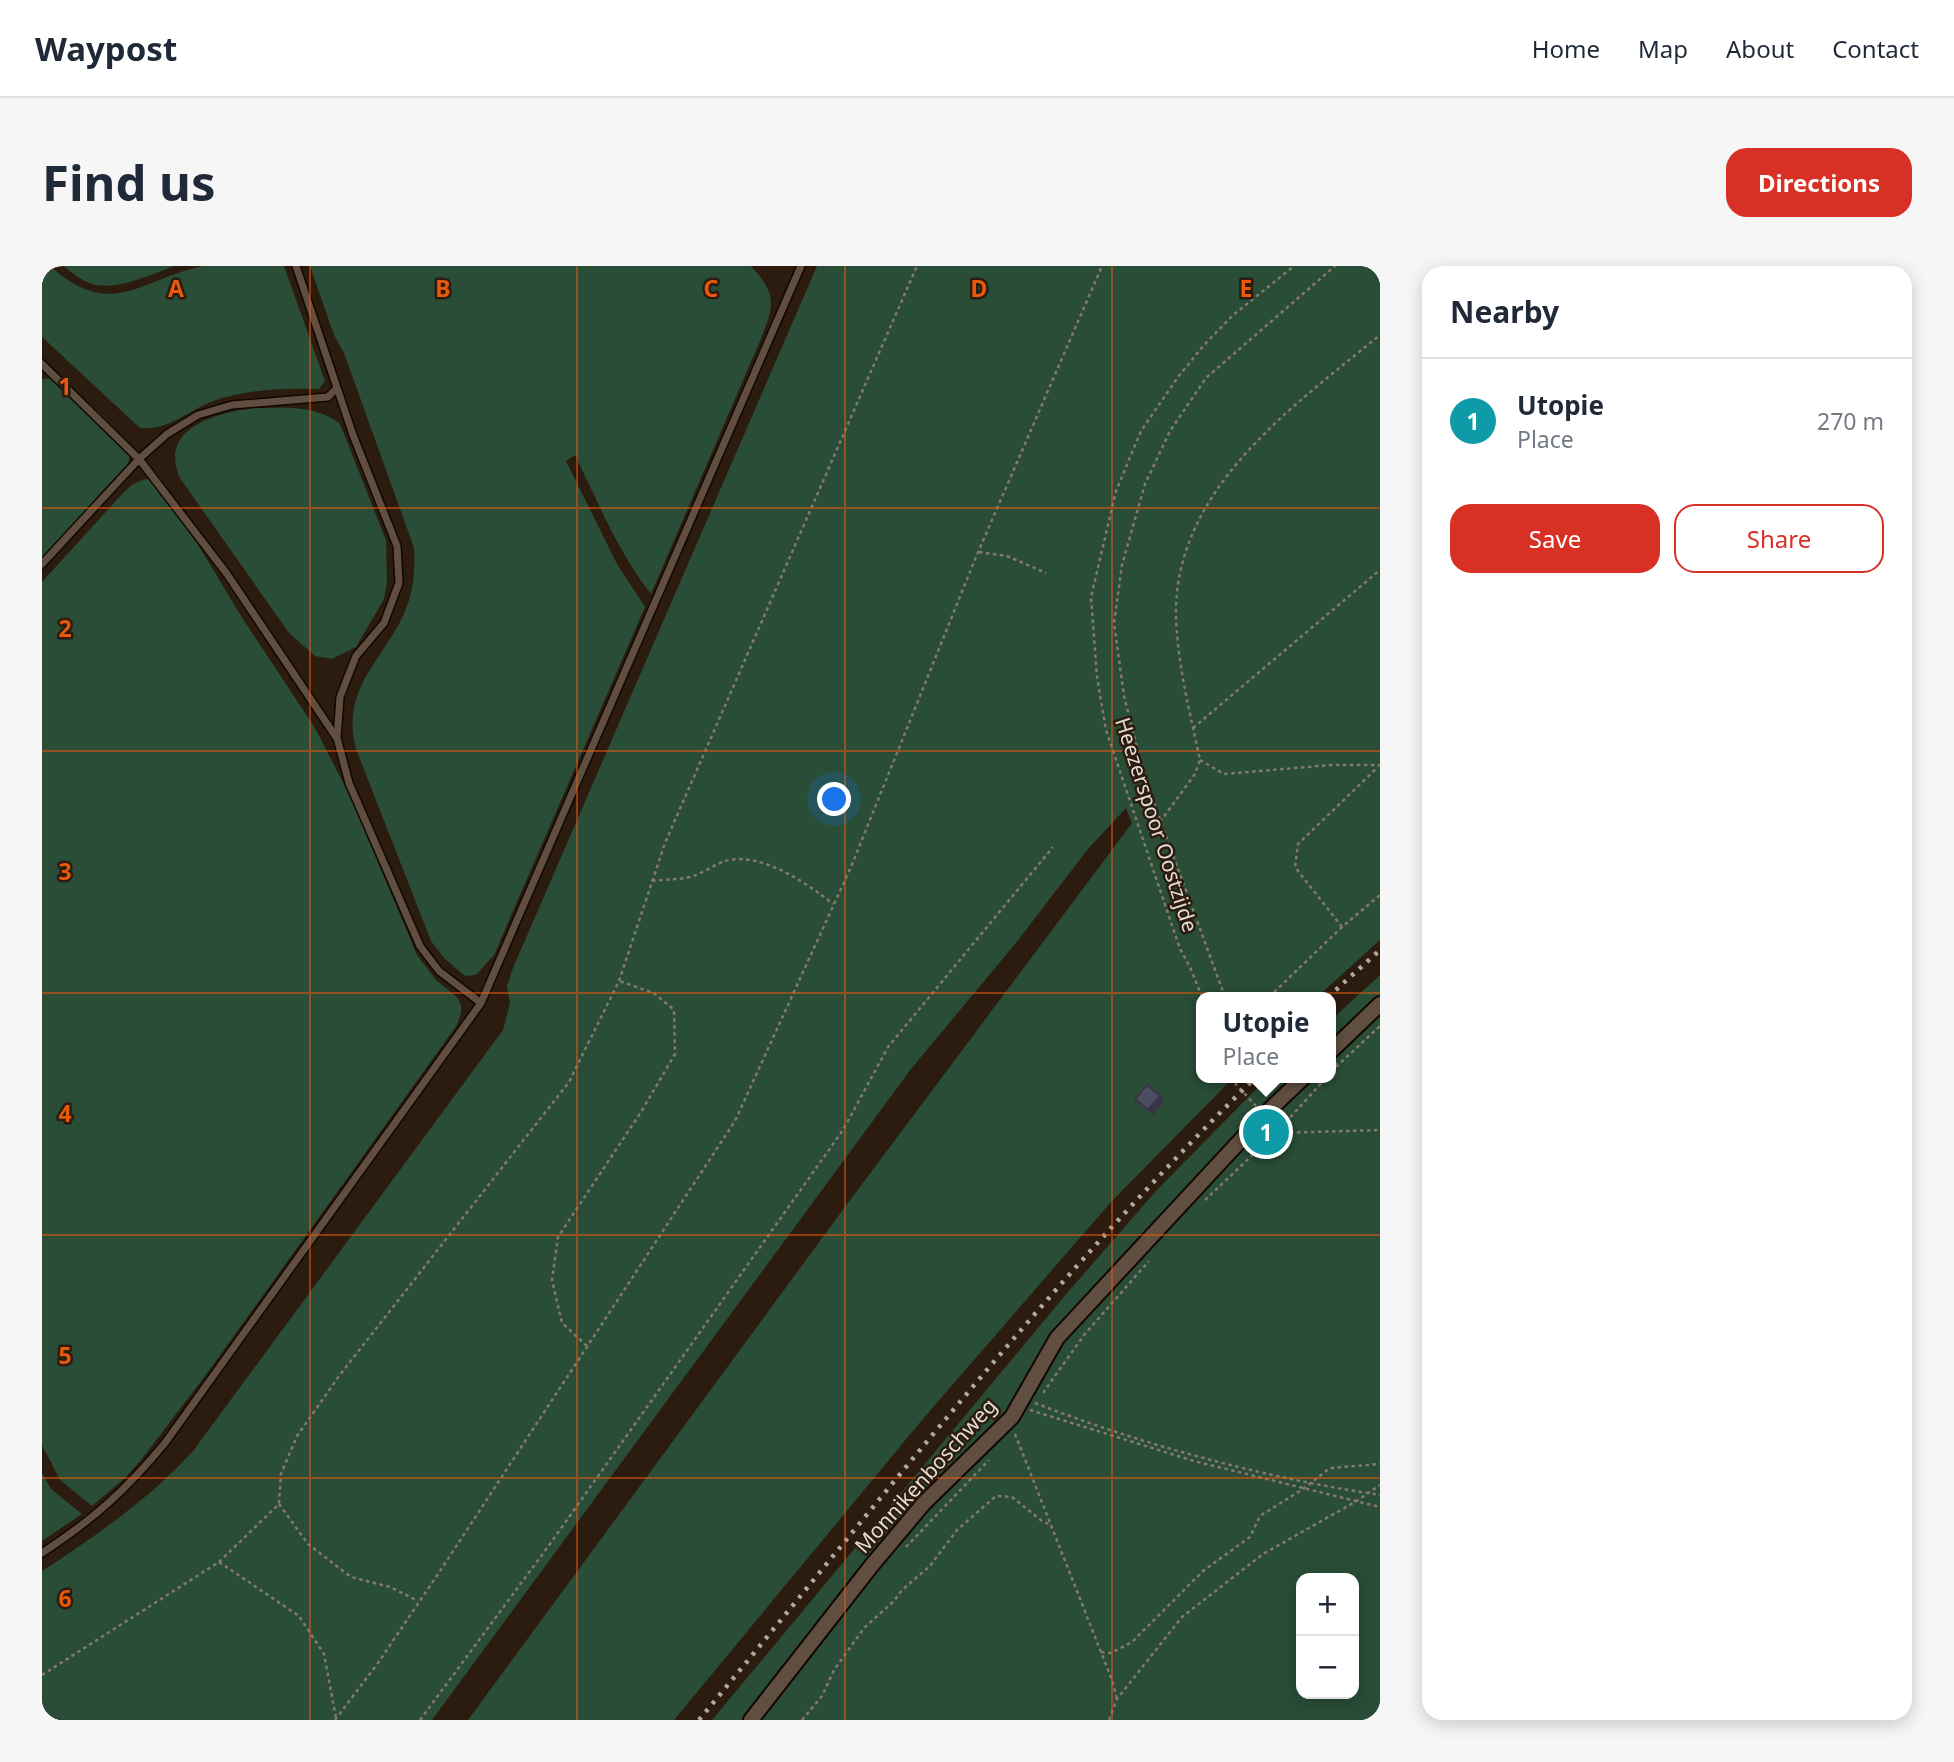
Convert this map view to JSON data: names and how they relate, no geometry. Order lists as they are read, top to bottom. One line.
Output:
{"streets":{"street":["Monnikenboschweg"],"path":["Heezerspoor Oostzijde"]},"page":{"header":"Waypost","nav":["Home","Map","About","Contact"],"buttons":["Directions",["Save","Share"]],"title":"Find us","heading":"Nearby","list":[{"mark":"1","name":"Utopie","note":"Place","value":"270 m"}],"popup":["Utopie","Place"],"pins":"1","map_buttons":["+","−"]},"grid":{"columns":["A","B","C","D","E"],"rows":["1","2","3","4","5","6"]}}
